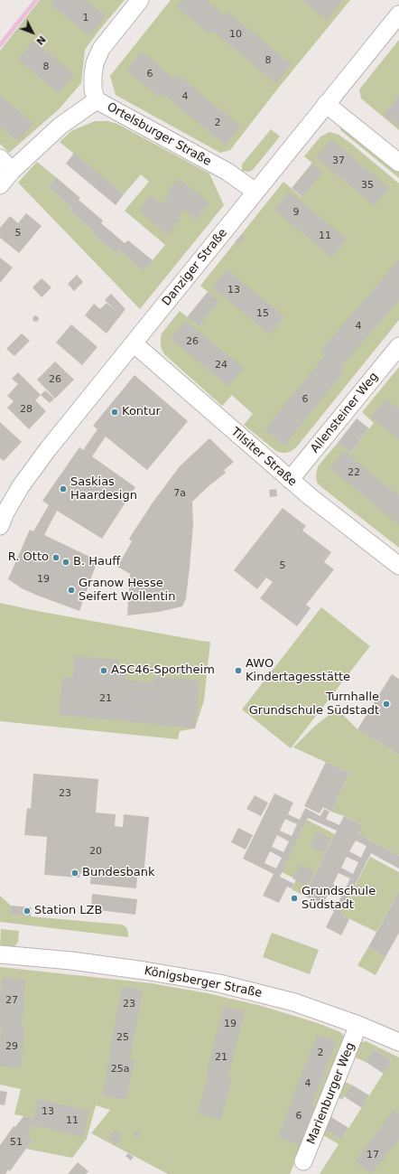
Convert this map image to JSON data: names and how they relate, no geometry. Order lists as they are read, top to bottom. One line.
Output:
{"streets":{"street":["Ortelsburger Straße","Danziger Straße","Allensteiner Weg","Tilsiter Straße","Königsberger Straße","Marienburger Weg"]},"crossings":[["Ortelsburger Straße","Danziger Straße"],["Danziger Straße","Tilsiter Straße"],["Allensteiner Weg","Tilsiter Straße"],["Königsberger Straße","Marienburger Weg"]],"places":["Kontur","Saskias Haardesign","R. Otto","B. Hauff","Granow Hesse Seifert Wollentin","ASC46-Sportheim","AWO Kindertagesstätte","Turnhalle Grundschule Südstadt","Bundesbank","Grundschule Südstadt","Station LZB"],"house_numbers":["1","10","8","8","6","4","2","37","35","9","5","11","13","15","4","26","24","26","6","28","22","7a","5","19","21","23","20","27","23","19","25","29","2","21","25a","4","13","6","11","51","17"],"north":"bottom right"}
